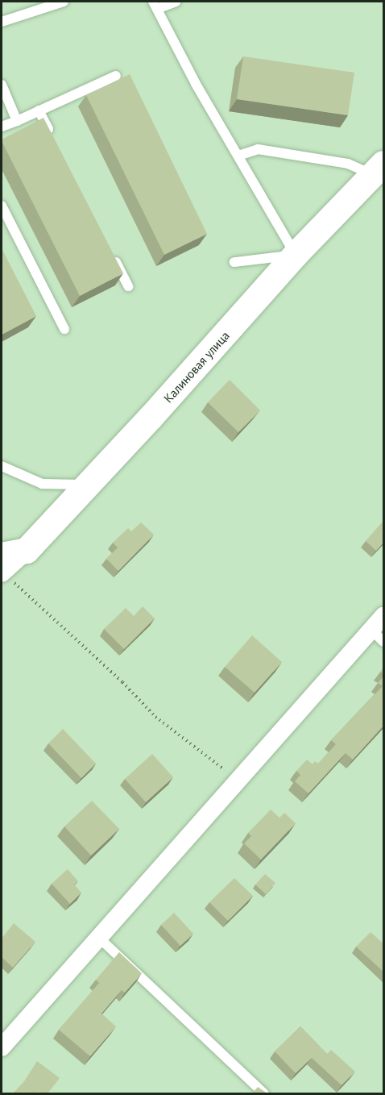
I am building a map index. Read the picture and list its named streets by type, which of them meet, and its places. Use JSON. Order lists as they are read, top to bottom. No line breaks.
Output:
{"streets":{"street":["Калиновая улица"]}}
